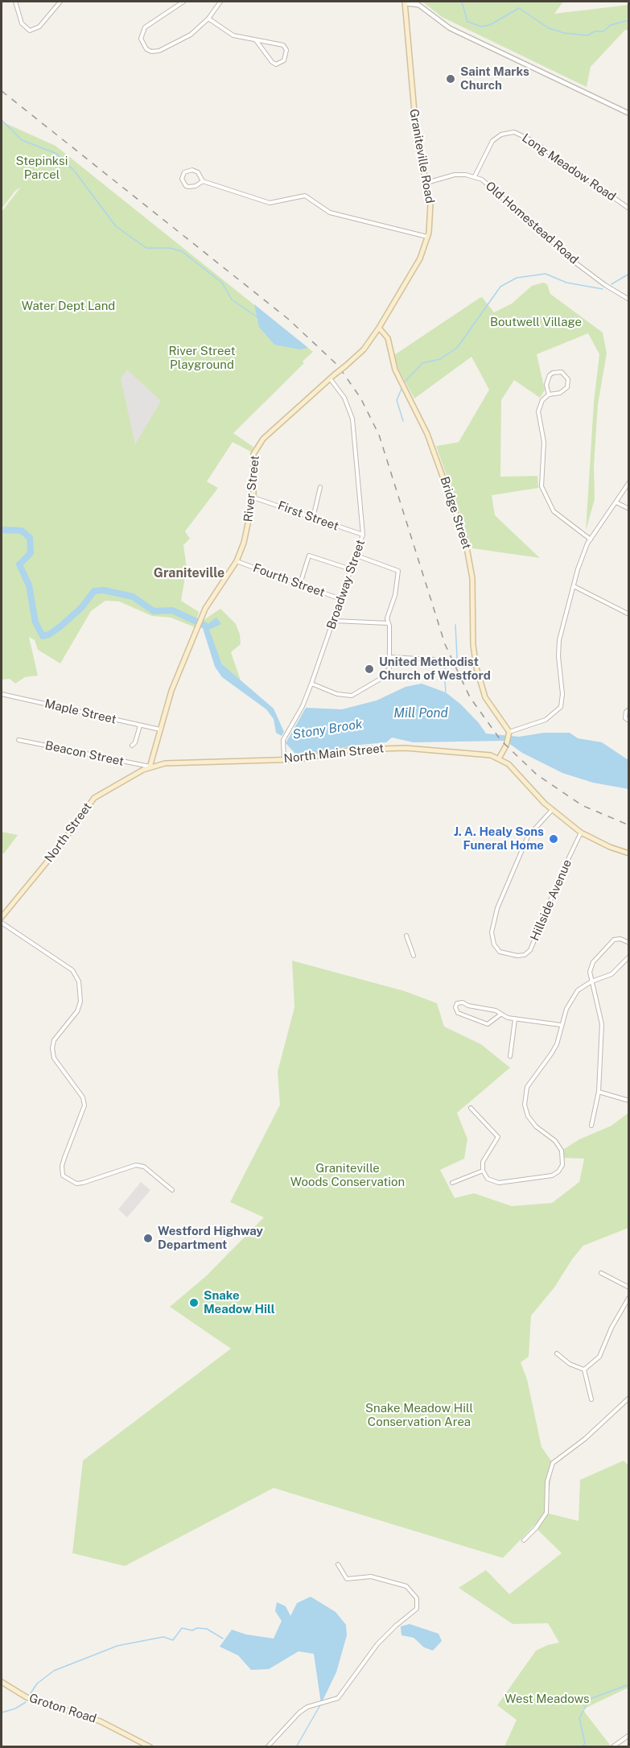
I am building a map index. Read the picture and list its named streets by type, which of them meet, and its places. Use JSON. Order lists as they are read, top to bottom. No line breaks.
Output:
{"streets":{"main road":["Graniteville Road","River Street","Bridge Street","North Main Street","North Street","Groton Road"],"street":["Long Meadow Road","Old Homestead Road","First Street","Fourth Street","Broadway Street","Maple Street","Beacon Street","Hillside Avenue"]},"crossings":[["Graniteville Road","Old Homestead Road"],["Graniteville Road","River Street"],["Graniteville Road","Bridge Street"],["Long Meadow Road","Old Homestead Road"],["River Street","Bridge Street"],["River Street","First Street"],["River Street","Fourth Street"],["River Street","Broadway Street"],["River Street","Maple Street"],["River Street","Beacon Street"],["River Street","North Main Street"],["River Street","North Street"],["First Street","Broadway Street"],["Fourth Street","Broadway Street"],["Broadway Street","North Main Street"],["Beacon Street","North Main Street"],["Beacon Street","North Street"],["North Main Street","North Street"],["North Main Street","Hillside Avenue"]],"districts":["Graniteville"],"water":["Mill Pond","Stony Brook"],"parks":["Stepinksi Parcel","Water Dept Land","Boutwell Village","River Street Playground","Graniteville Woods Conservation","Snake Meadow Hill Conservation Area","West Meadows"],"places":["Saint Marks Church","United Methodist Church of Westford","J. A. Healy Sons Funeral Home","Westford Highway Department","Snake Meadow Hill"]}
